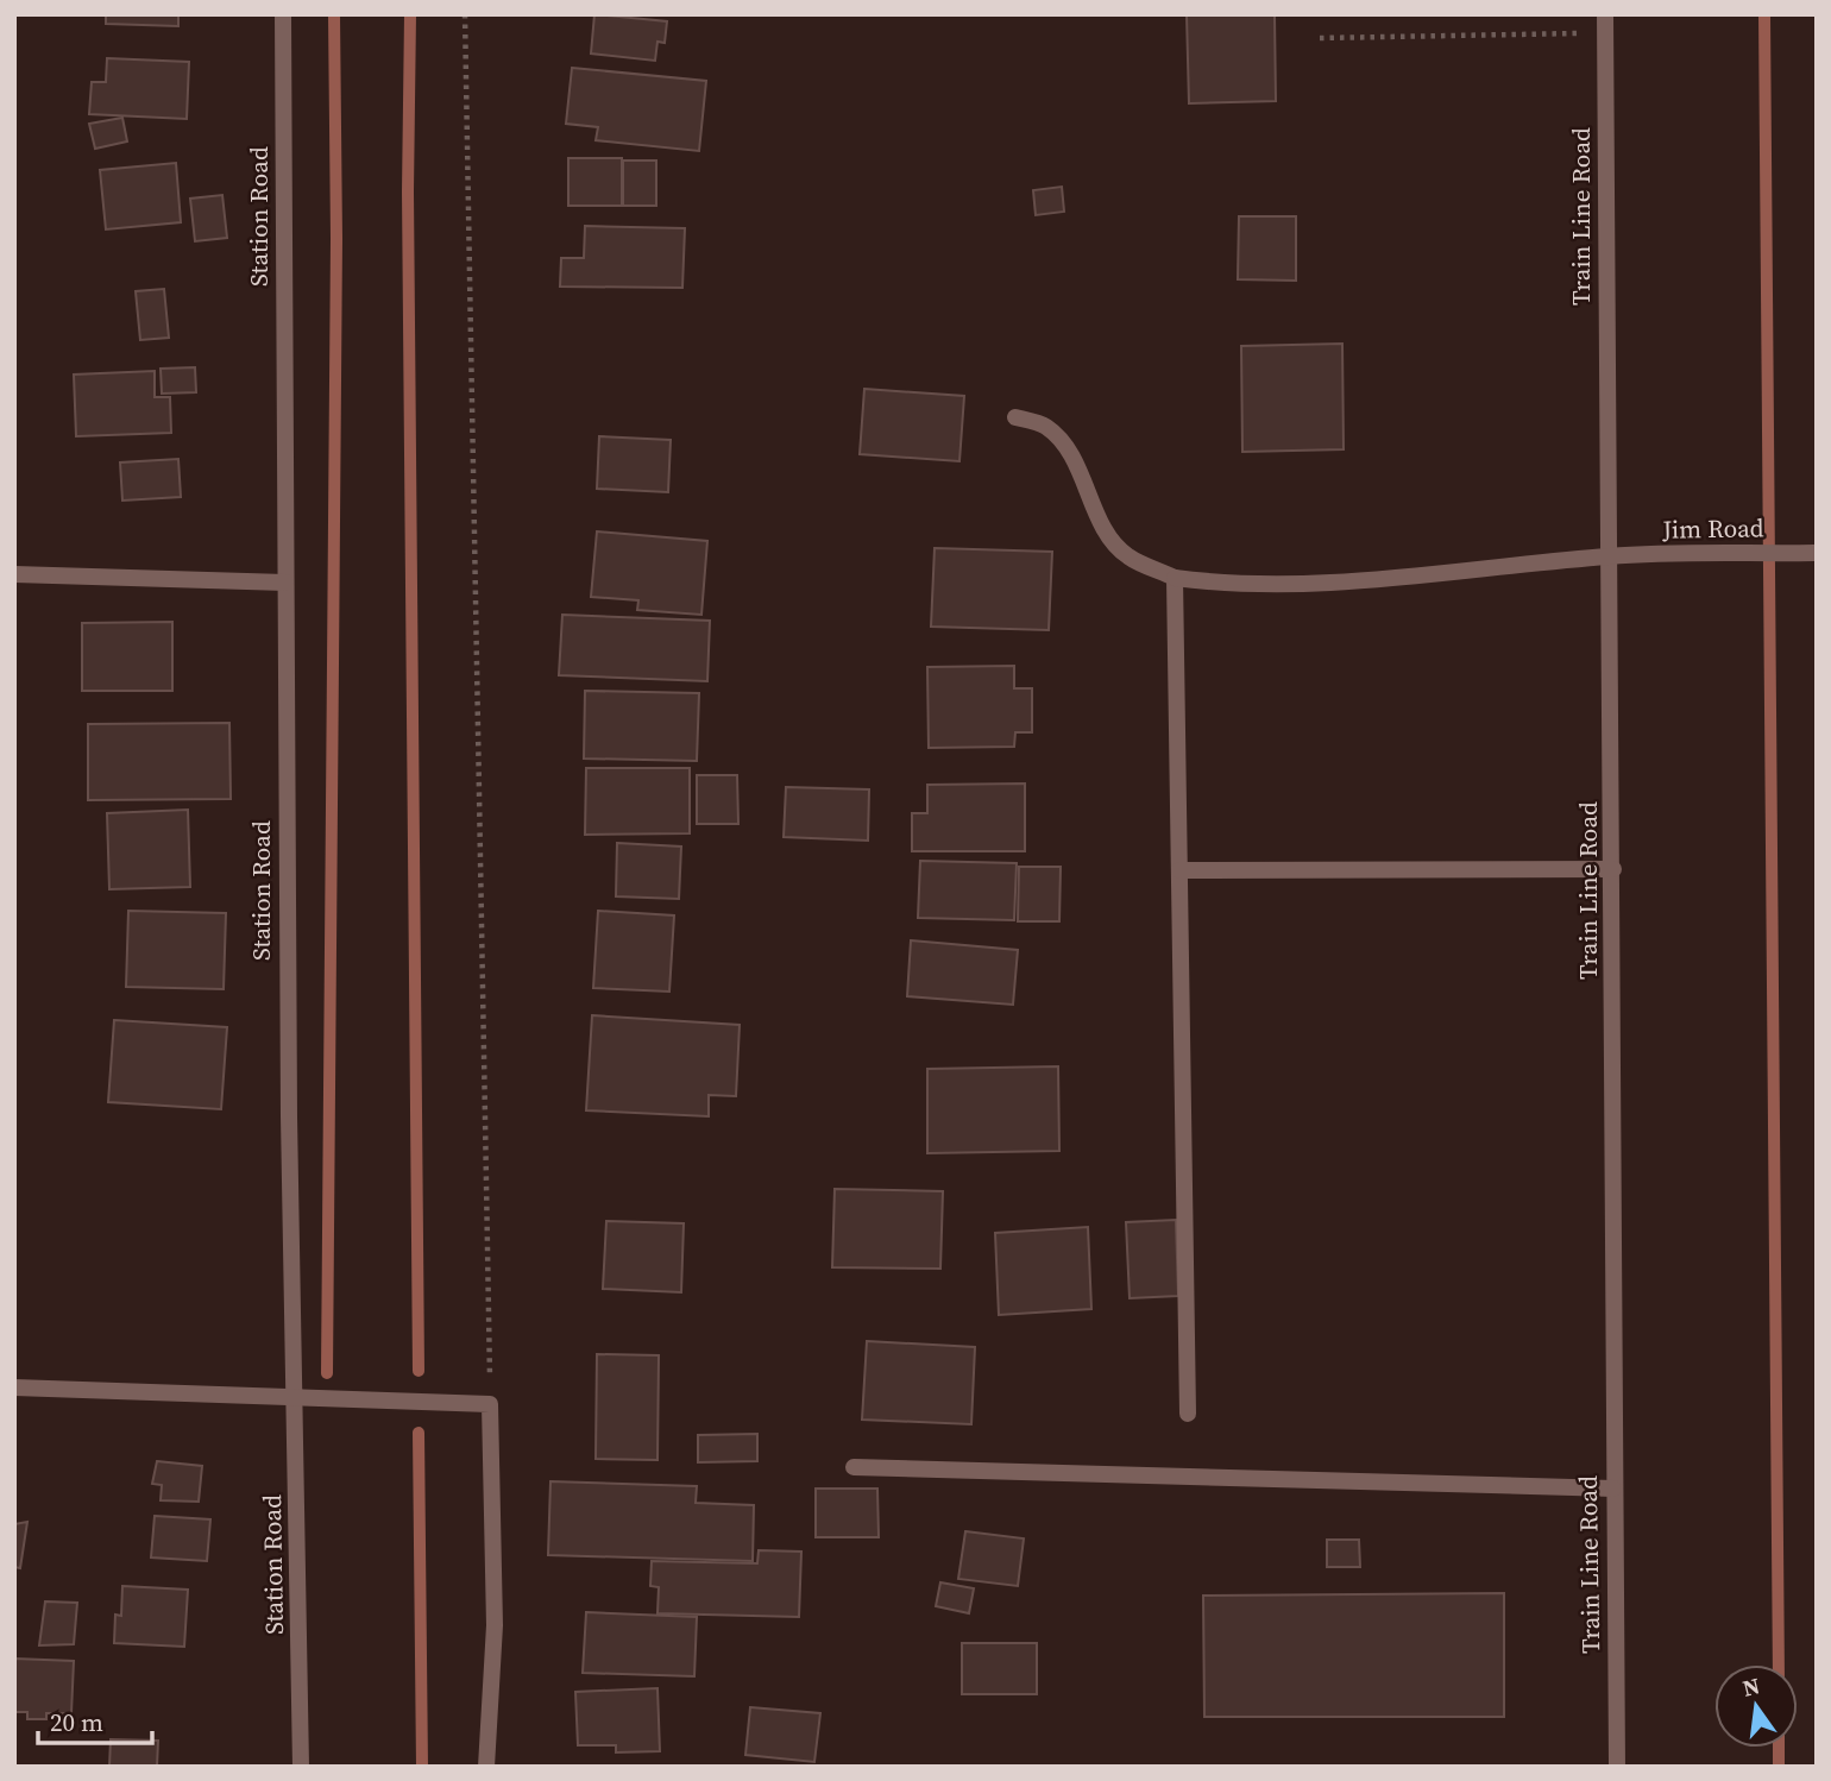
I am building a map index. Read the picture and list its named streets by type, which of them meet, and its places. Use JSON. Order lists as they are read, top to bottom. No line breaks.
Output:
{"streets":{"street":["Station Road","Train Line Road","Jim Road"]},"crossings":[["Train Line Road","Jim Road"]],"scale_bar":"20 m","north":"top"}
